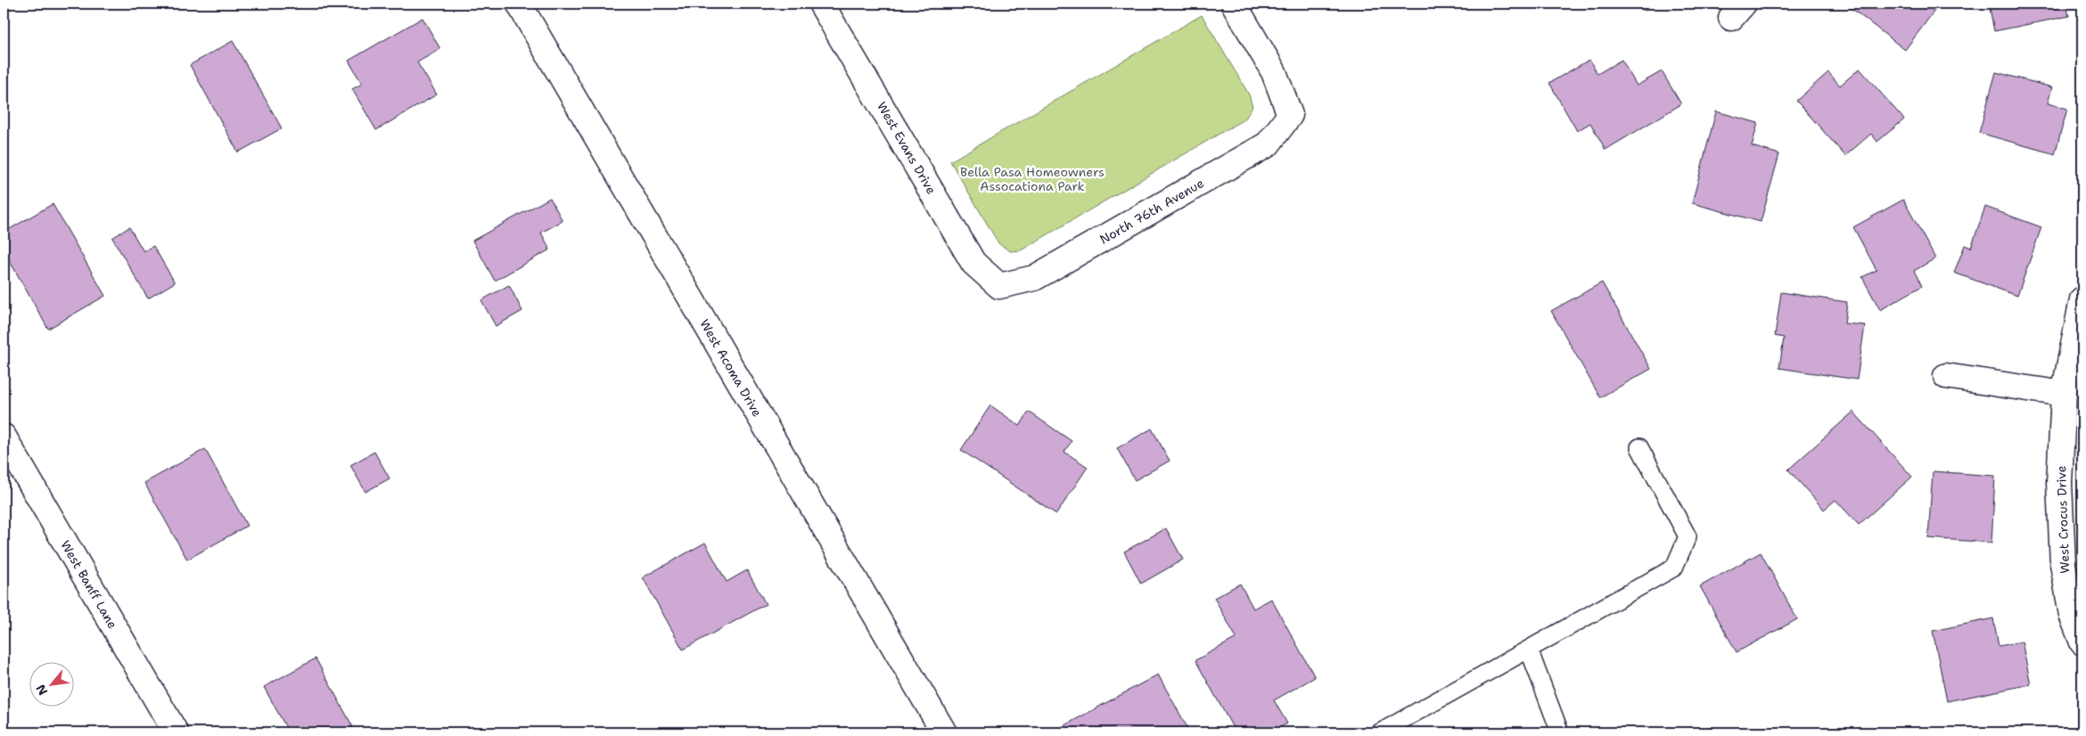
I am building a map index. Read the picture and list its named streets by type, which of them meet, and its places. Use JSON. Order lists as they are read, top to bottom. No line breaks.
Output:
{"streets":{"street":["West Evans Drive","North 76th Avenue","West Acoma Drive","West Crocus Drive","West Banff Lane"]},"crossings":[["West Evans Drive","North 76th Avenue"]],"parks":["Bella Pasa Homeowners Assocationa Park"],"north":"bottom left"}
